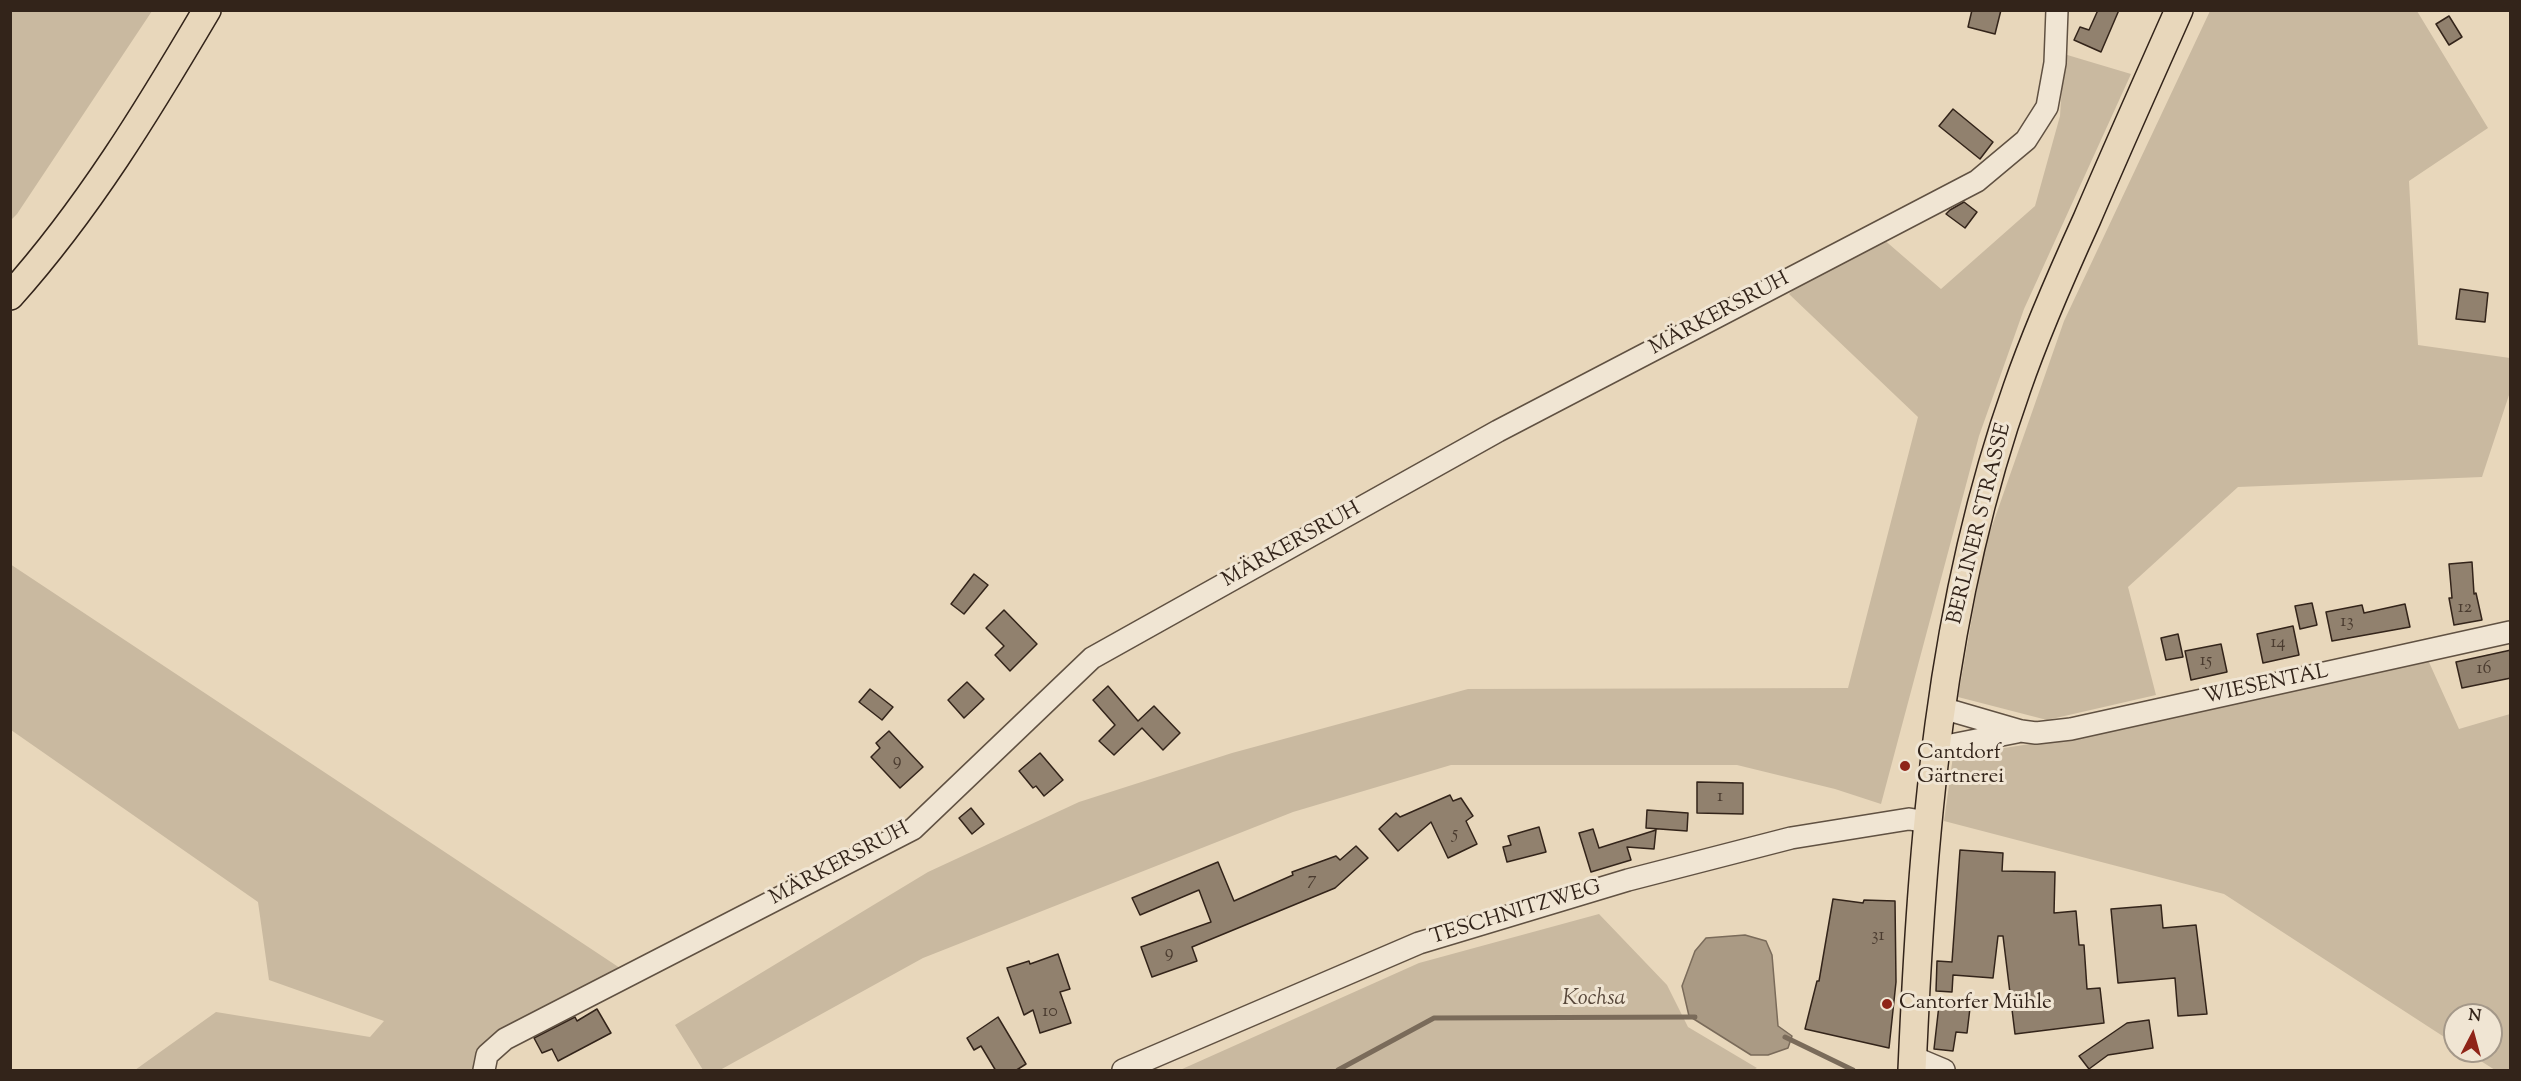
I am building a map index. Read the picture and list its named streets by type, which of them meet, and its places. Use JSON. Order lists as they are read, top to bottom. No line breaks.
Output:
{"streets":{"main road":["BERLINER STRASSE"],"street":["MÄRKERSRUH","WIESENTAL","TESCHNITZWEG"]},"crossings":[["BERLINER STRASSE","WIESENTAL"],["BERLINER STRASSE","TESCHNITZWEG"]],"water":["Kochsa"],"places":["Cantdorf Gärtnerei","Cantorfer Mühle"],"house_numbers":["12","13","14","15","16","9","1","5","7","31","9","10"],"north":"top"}
